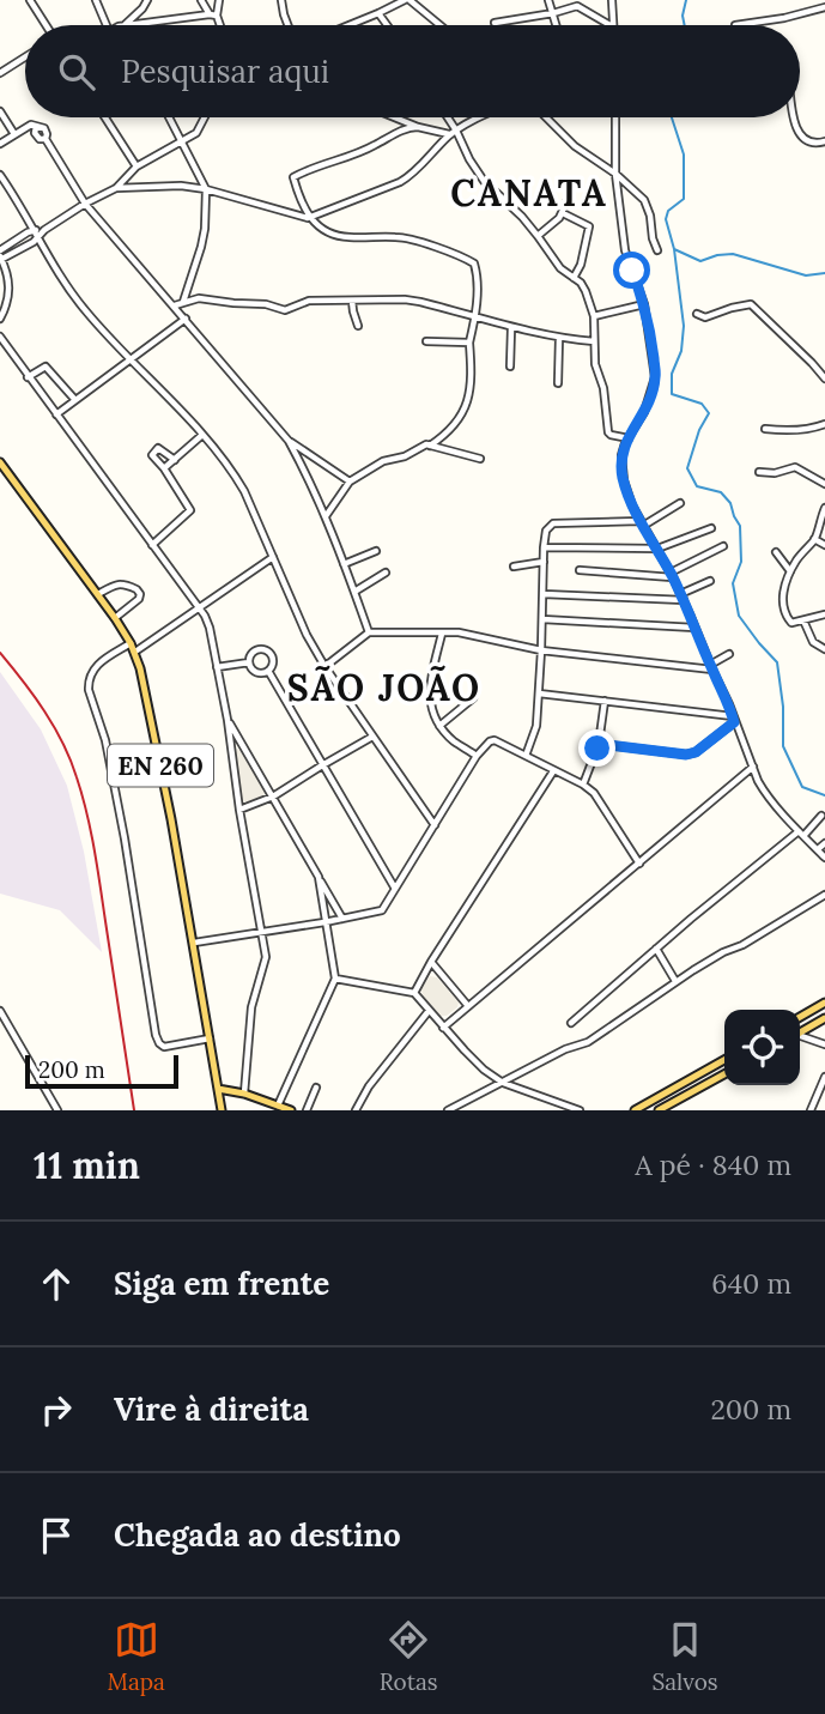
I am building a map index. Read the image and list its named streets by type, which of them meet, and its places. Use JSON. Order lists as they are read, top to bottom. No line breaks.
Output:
{"streets":{"main road":["EN 260"]},"districts":["CANATA","SÃO JOÃO"],"scale_bar":"200 m","page":{"search":"Pesquisar aqui","scale":"200 m","heading":["11 min","A pé · 840 m"],"list":[["Siga em frente","640 m"],["Vire à direita","200 m"],"Chegada ao destino"],"nav":["Mapa","Rotas","Salvos"]}}
